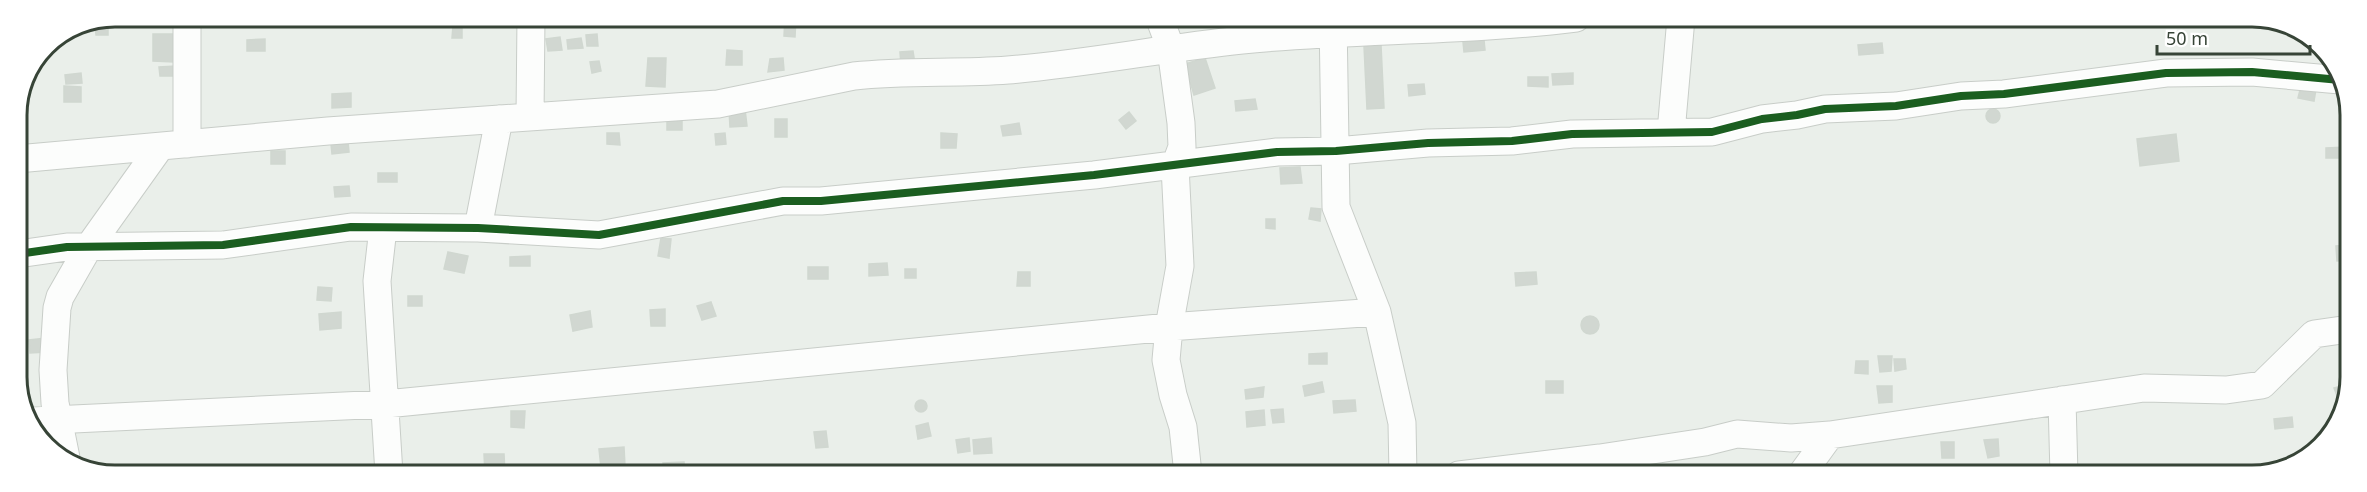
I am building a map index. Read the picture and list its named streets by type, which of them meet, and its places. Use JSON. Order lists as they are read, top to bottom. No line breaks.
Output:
{"scale_bar":"50 m"}
